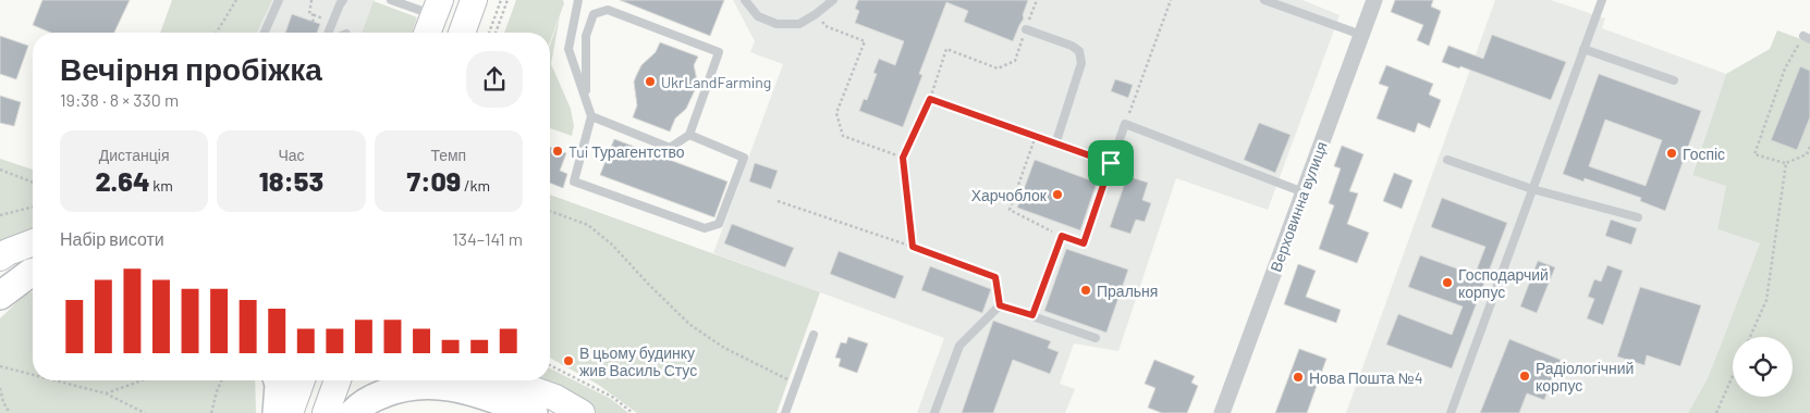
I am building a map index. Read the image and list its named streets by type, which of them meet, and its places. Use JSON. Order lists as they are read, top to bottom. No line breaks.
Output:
{"streets":{"street":["Верховинна вулиця"]},"places":["UkrLandFarming","Tui Турагентство","Госпіс","Харчоблок","Господарчий корпус","Пральня","В цьому будинку жив Василь Стус","Радіологічний корпус","Нова Пошта №4"],"page":{"heading":["Вечірня пробіжка","19:38 · 8 × 330 m"],"stats":[["Дистанція","2.64 km"],["Час","18:53"],["Темп","7:09 /km"]],"chart":["Набір висоти","134–141 m"]}}
